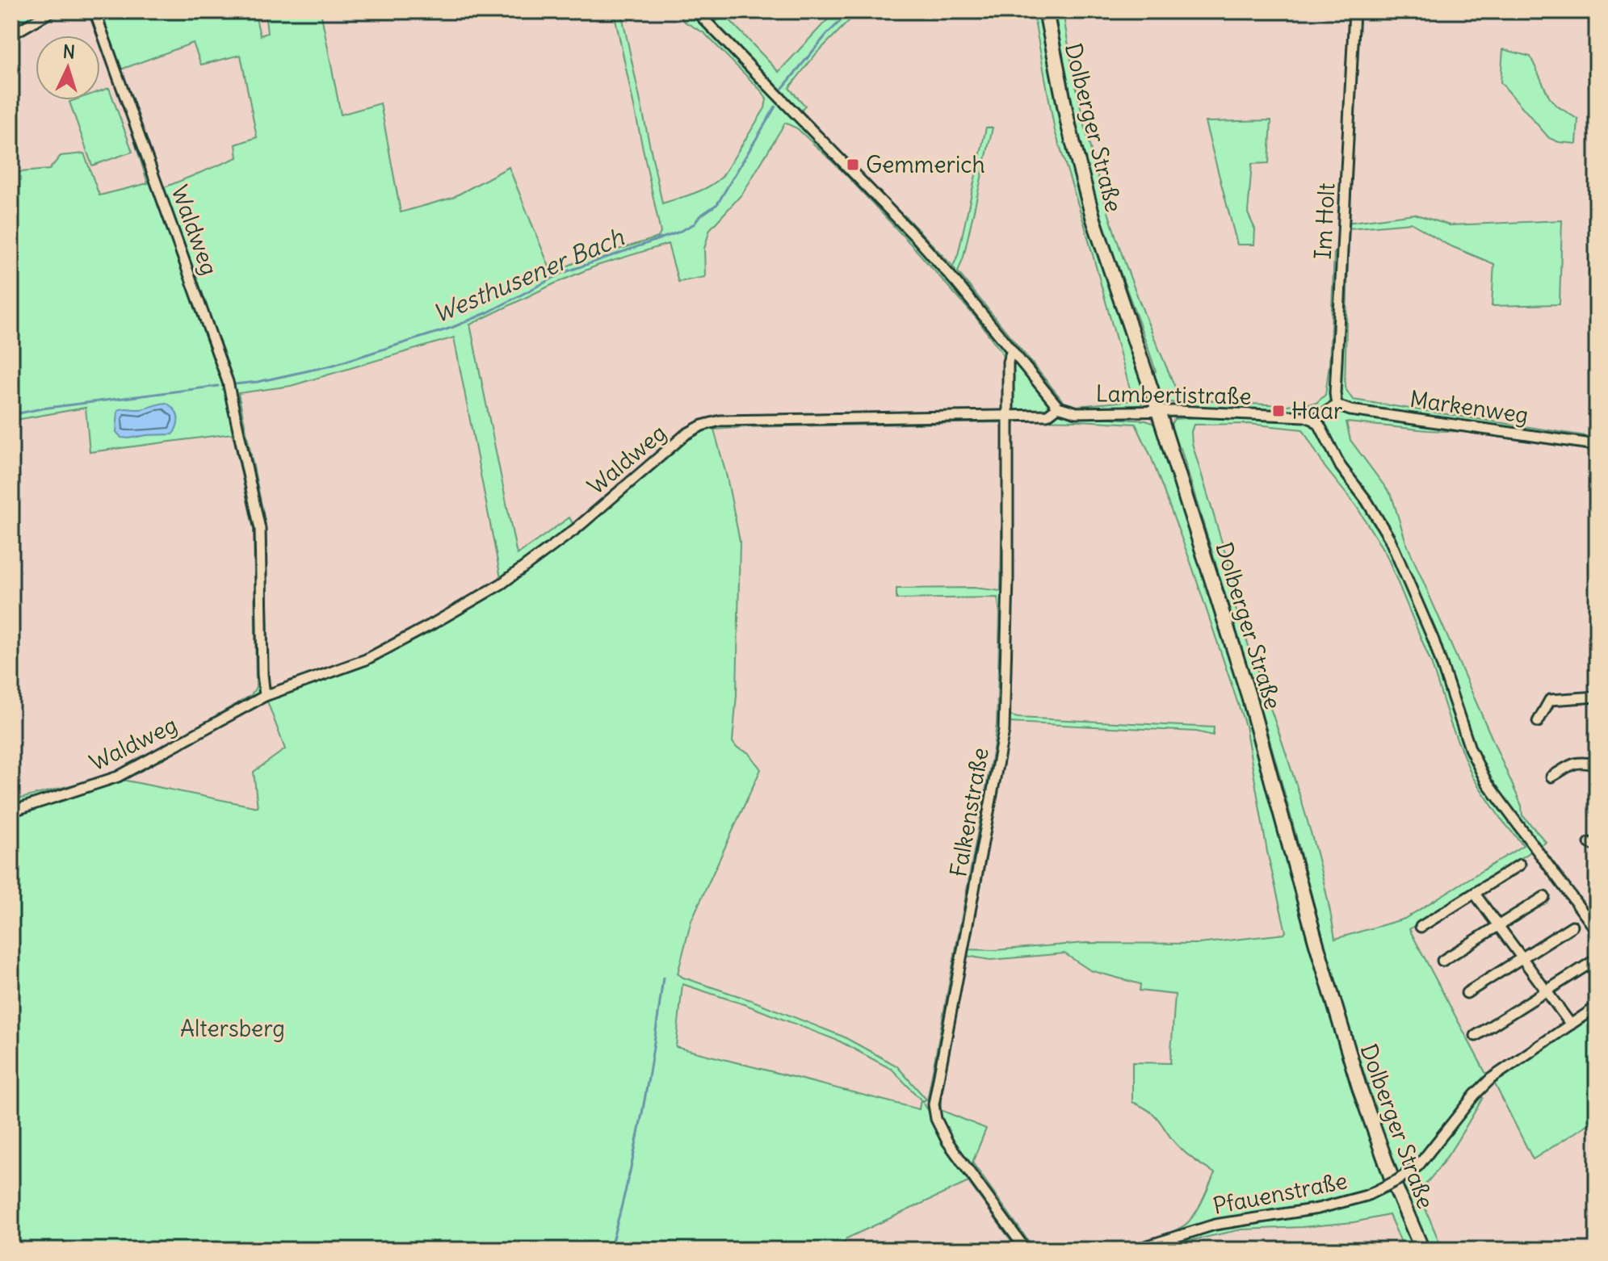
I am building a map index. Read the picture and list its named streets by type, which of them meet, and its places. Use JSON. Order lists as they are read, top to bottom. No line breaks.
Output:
{"streets":{"main road":["Dolberger Straße"],"street":["Im Holt","Waldweg","Lambertistraße","Markenweg","Falkenstraße","Pfauenstraße"]},"crossings":[["Dolberger Straße","Lambertistraße"],["Im Holt","Markenweg"],["Waldweg","Lambertistraße"],["Waldweg","Falkenstraße"]],"water":["Westhusener Bach"],"parks":["Altersberg"],"places":{"transit":["Gemmerich","Haar"]},"north":"top"}
